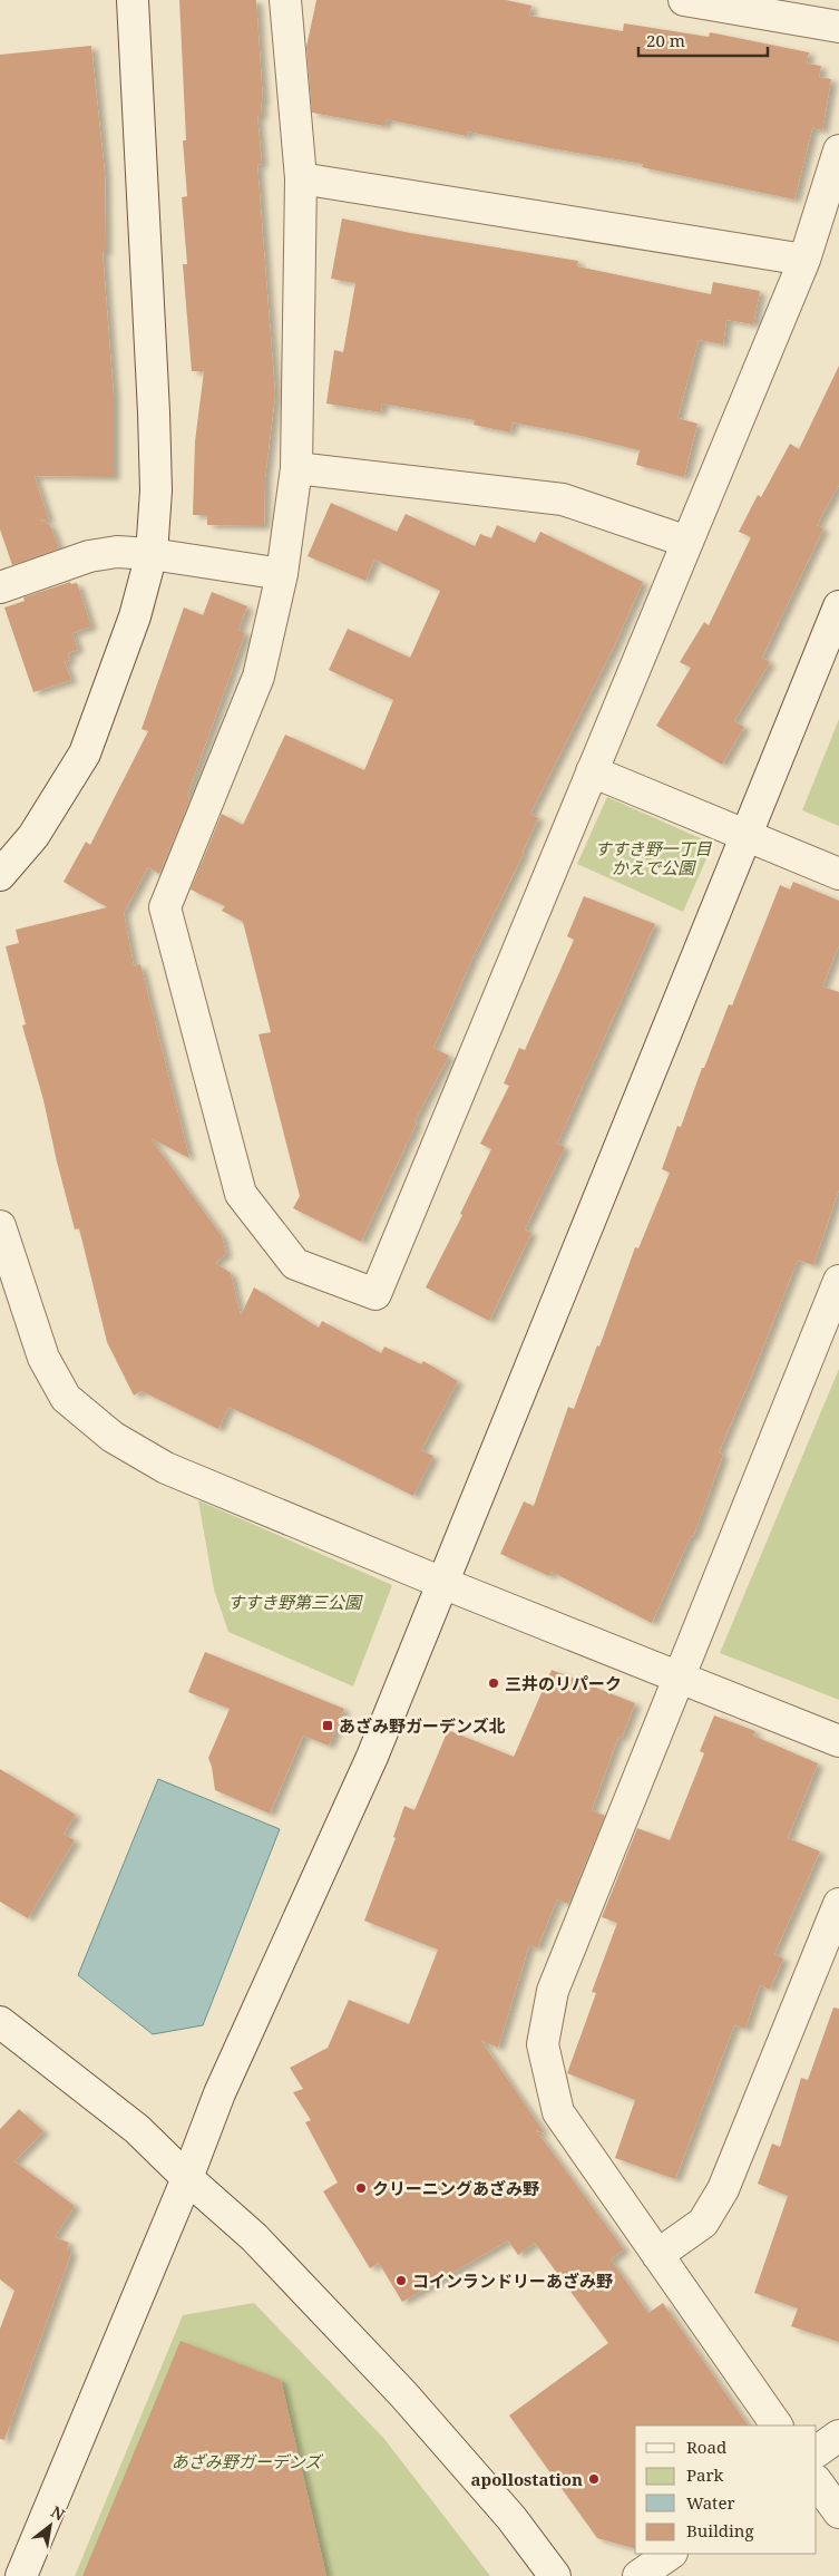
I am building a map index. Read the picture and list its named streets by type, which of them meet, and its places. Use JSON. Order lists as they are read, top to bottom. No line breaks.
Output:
{"parks":["すすき野一丁目 かえで公園","すすき野第三公園","あざみ野ガーデンズ"],"places":{"other":["三井のリパーク","クリーニングあざみ野","コインランドリーあざみ野","apollostation"],"transit":["あざみ野ガーデンズ北"]},"legend":["Road","Park","Water","Building"],"scale_bar":"20 m","north":"top right"}
